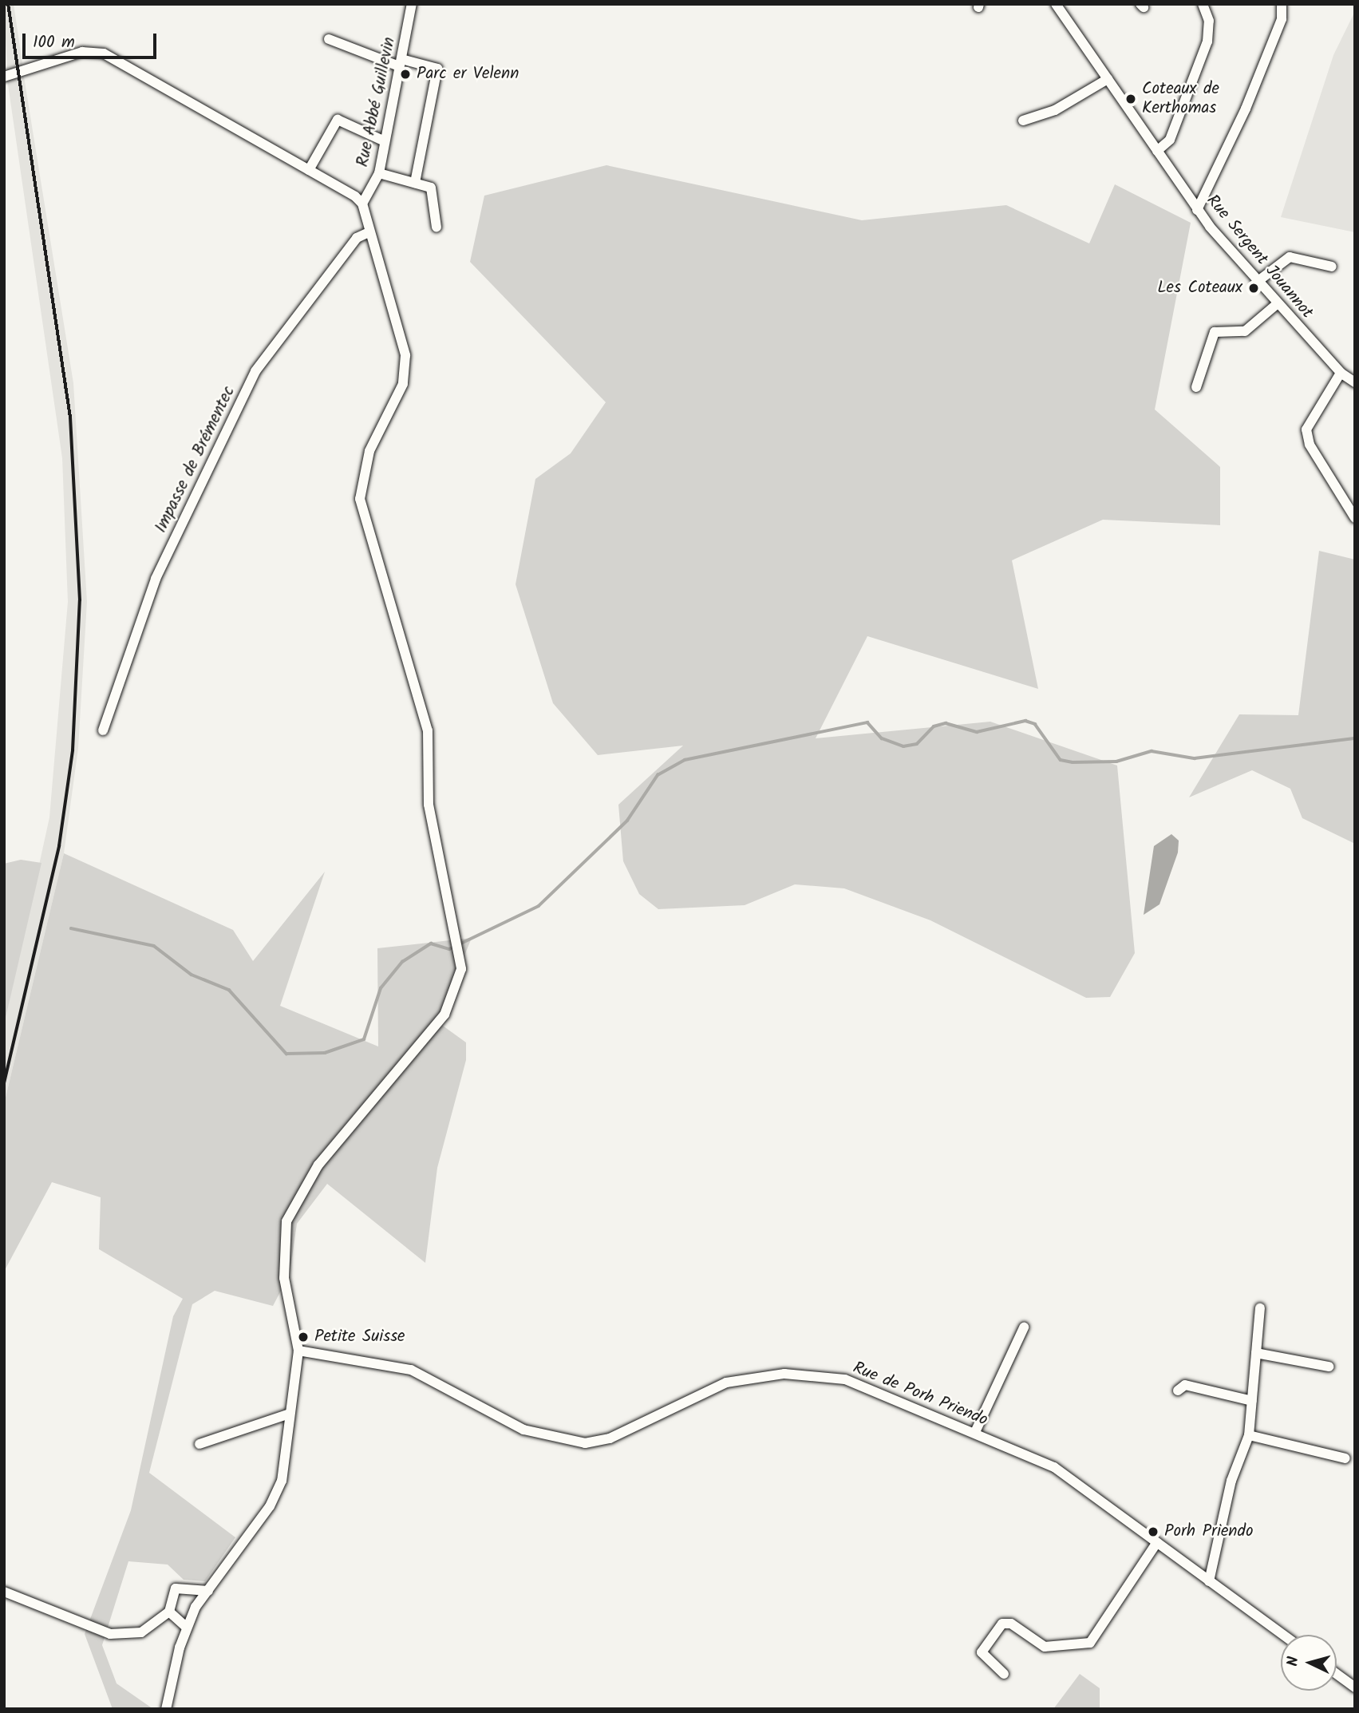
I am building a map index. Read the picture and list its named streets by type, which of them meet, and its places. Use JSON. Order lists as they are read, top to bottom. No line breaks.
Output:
{"streets":{"street":["Rue Abbé Guillevin","Rue Sergent Jouannot","Impasse de Brémentec","Rue de Porh Priendo"]},"places":["Parc er Velenn","Coteaux de Kerthomas","Les Coteaux","Petite Suisse","Porh Priendo"],"scale_bar":"100 m","north":"left"}
